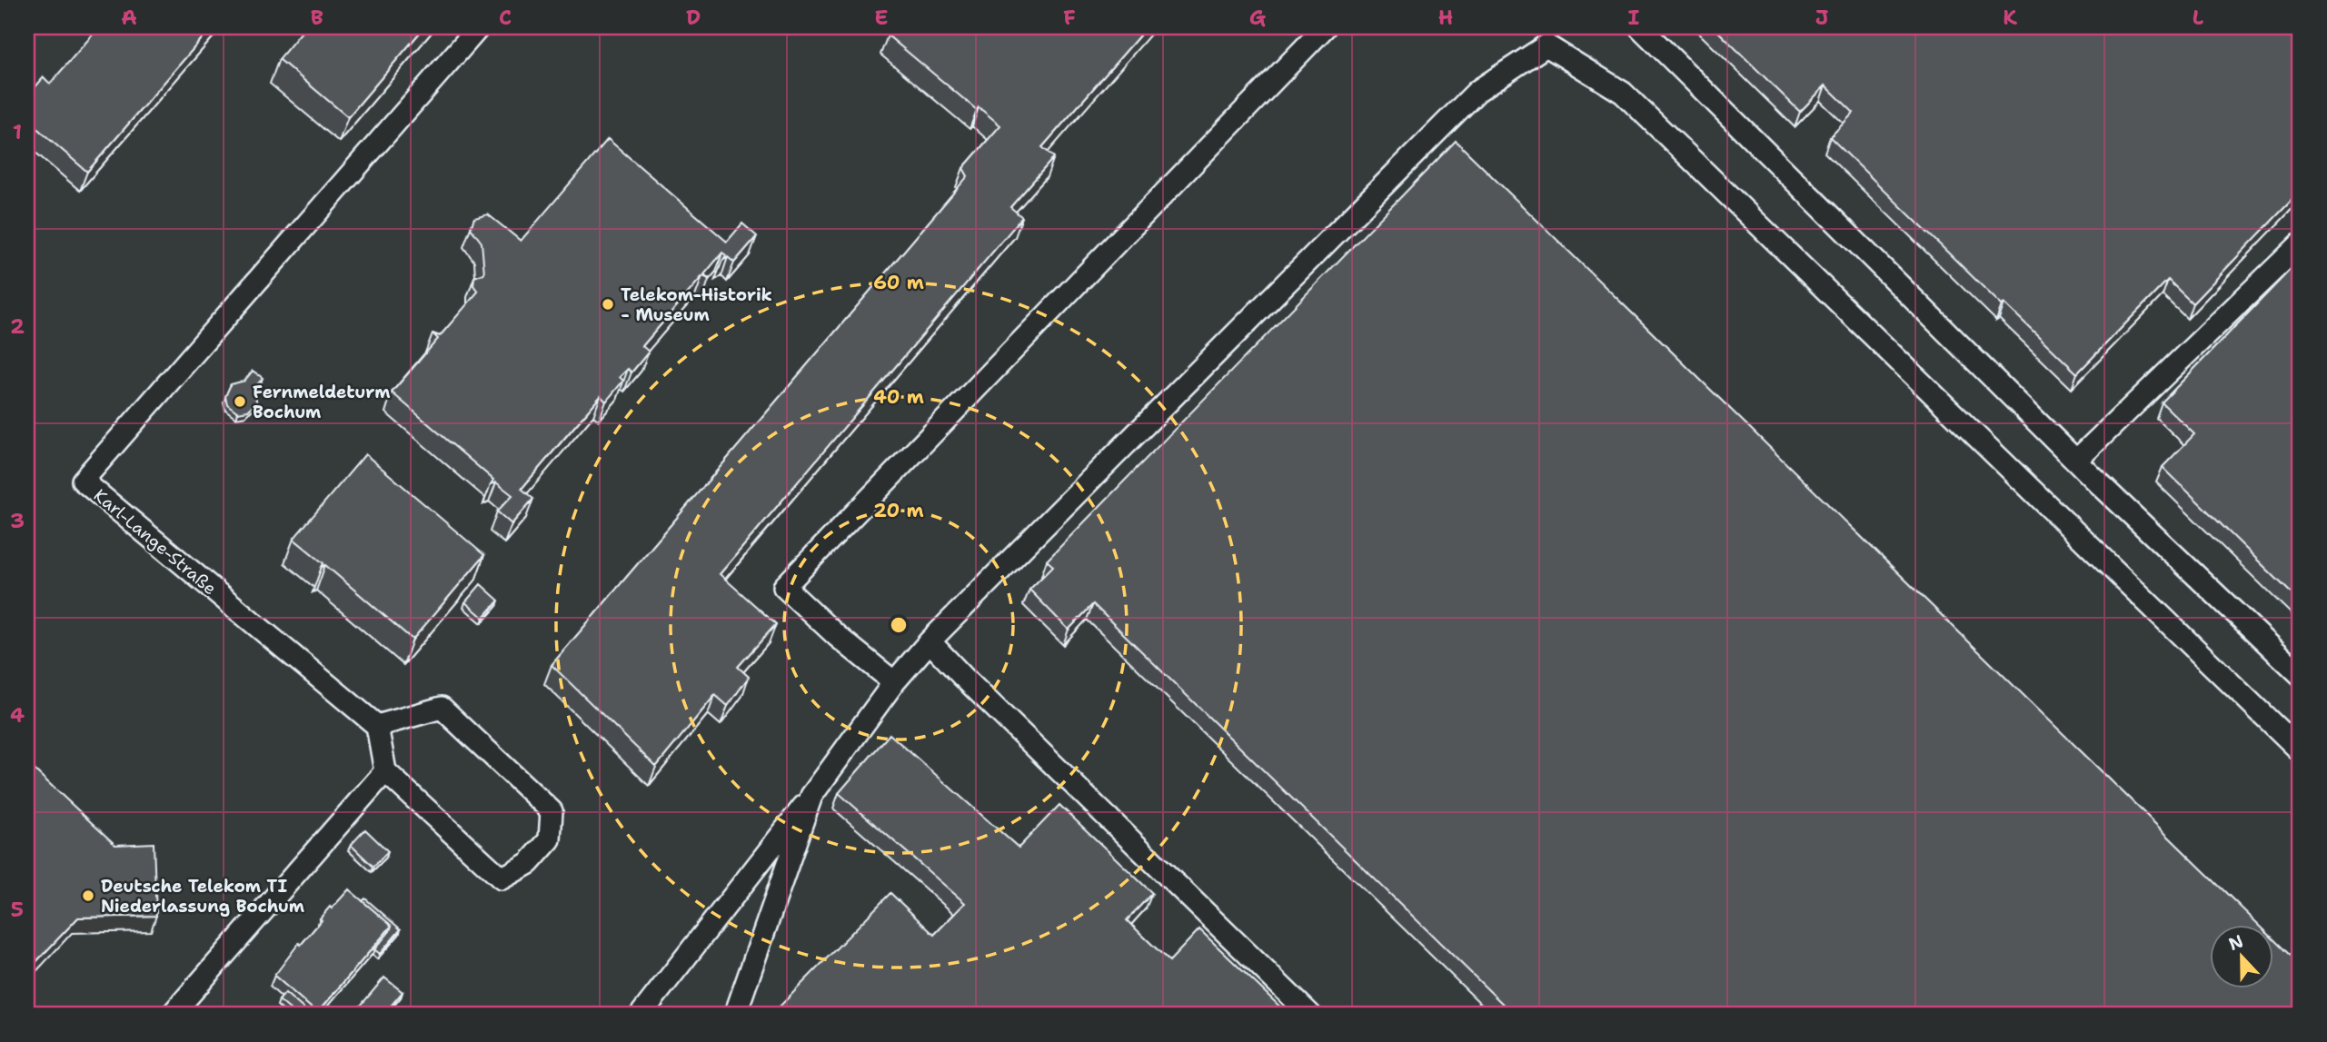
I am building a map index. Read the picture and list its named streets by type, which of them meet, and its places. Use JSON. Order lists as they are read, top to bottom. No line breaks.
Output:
{"streets":{"lane":["Karl-Lange-Straße"]},"places":["Telekom-Historik - Museum","Fernmeldeturm Bochum","Deutsche Telekom TI Niederlassung Bochum"],"north":"top","grid":{"columns":["A","B","C","D","E","F","G","H","I","J","K","L"],"rows":["1","2","3","4","5"]},"rings":["60 m","40 m","20 m"]}
